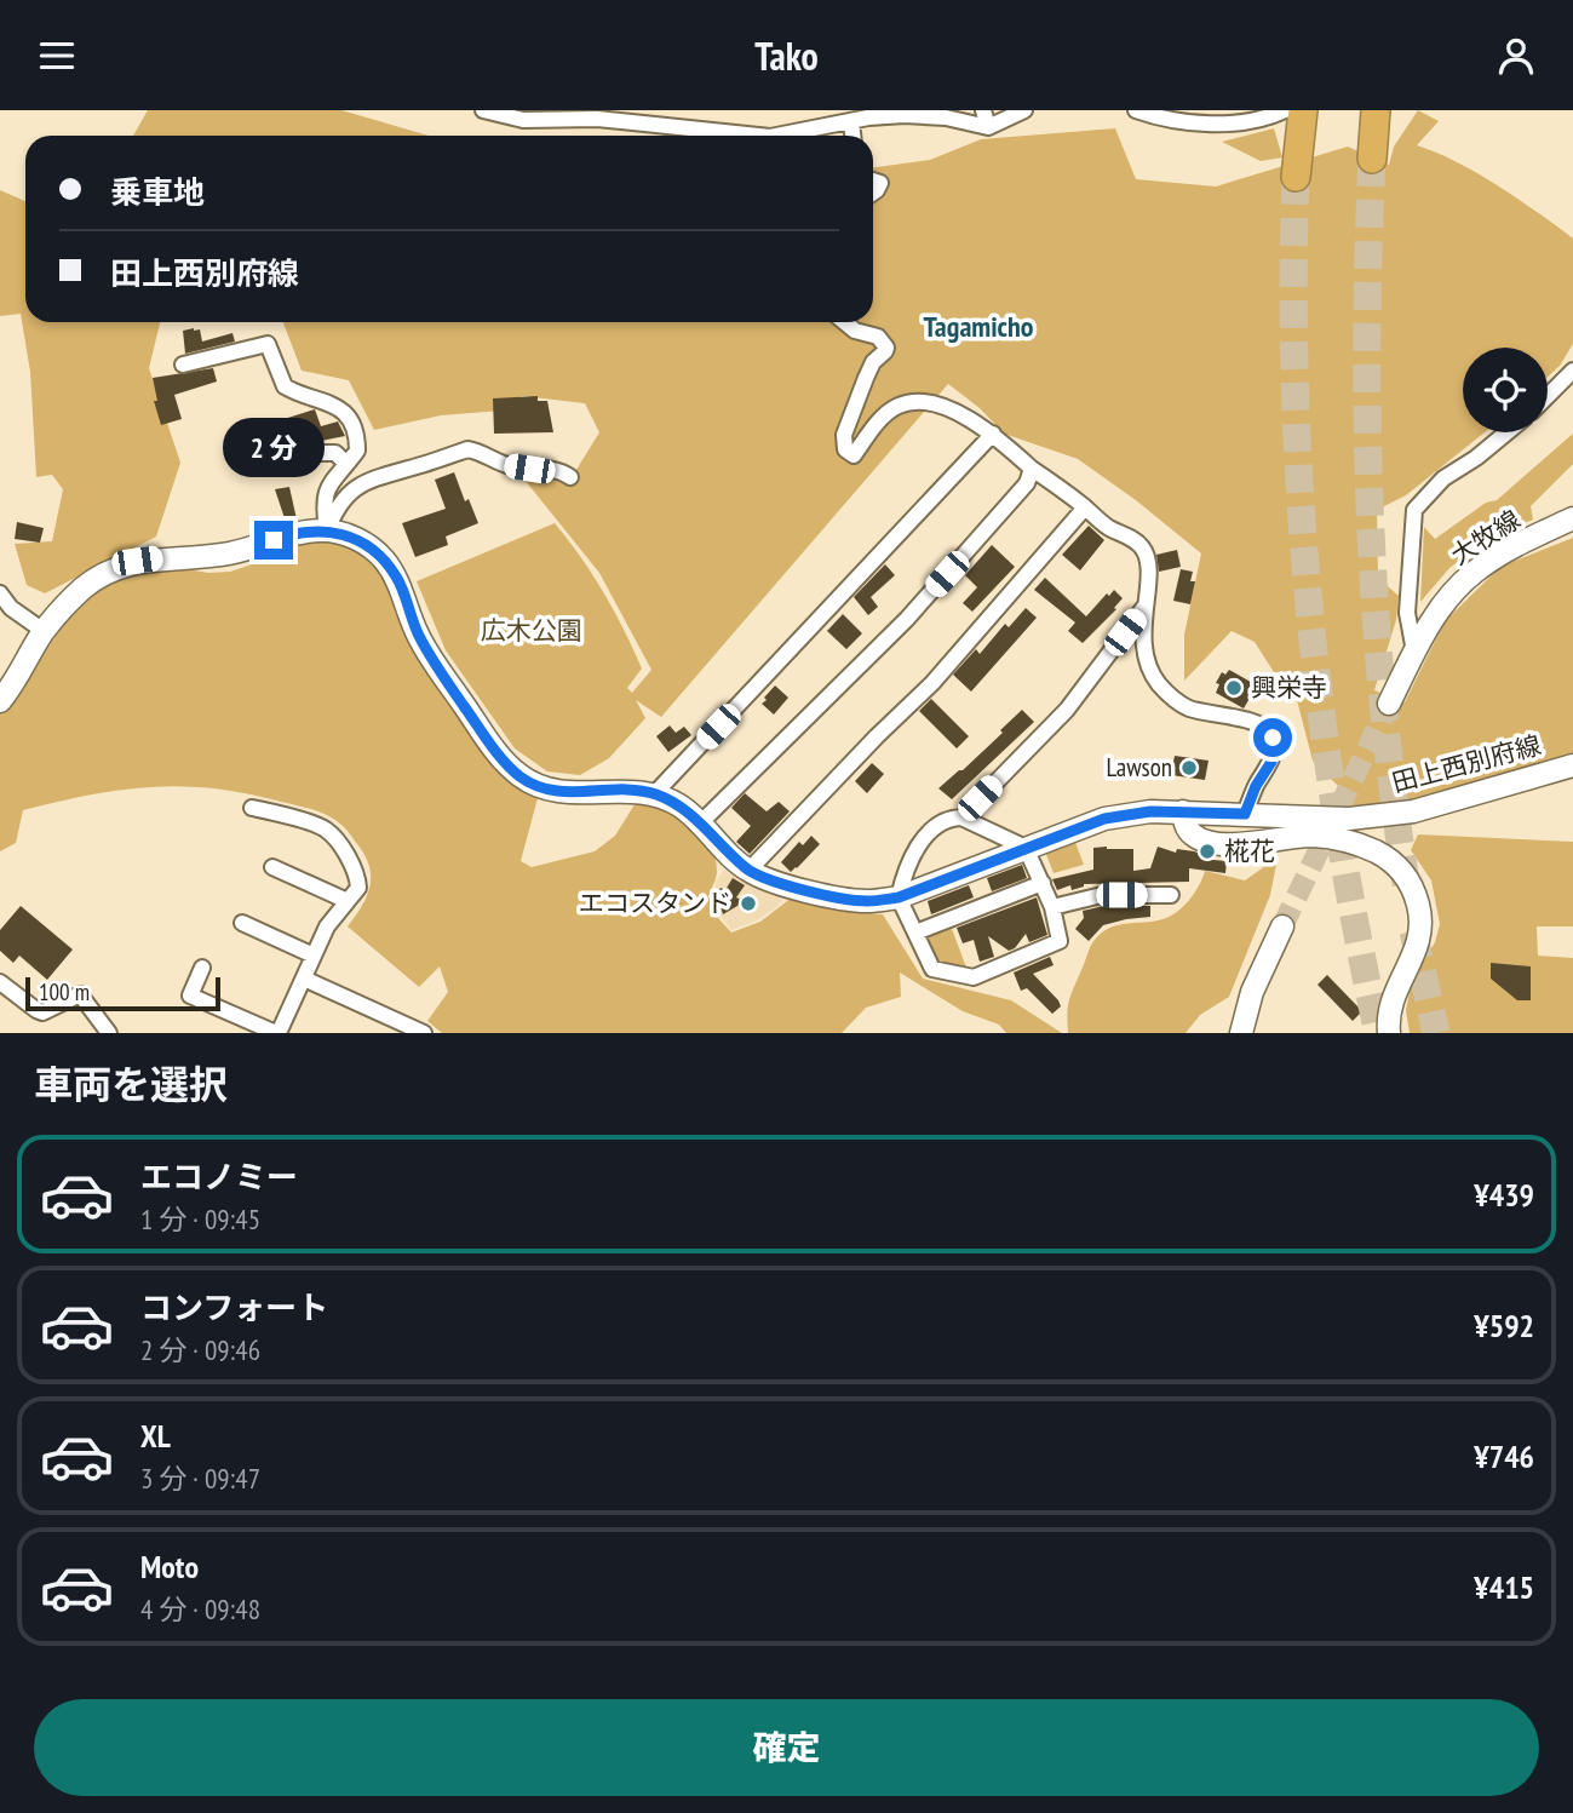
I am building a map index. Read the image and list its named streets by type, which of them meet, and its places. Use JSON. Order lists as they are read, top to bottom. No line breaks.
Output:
{"streets":{"street":["大牧線","田上西別府線"]},"districts":["Tagamicho"],"parks":["広木公園"],"places":["興栄寺","Lawson","椛花","エコスタンド"],"scale_bar":"100 m","page":{"header":"Tako","banner":["乗車地","田上西別府線"],"bubble":"2 分","scale":"100 m","heading":"車両を選択","list":[{"name":"エコノミー","note":"1 分 · 09:45","value":"¥439"},{"name":"コンフォート","note":"2 分 · 09:46","value":"¥592"},{"name":"XL","note":"3 分 · 09:47","value":"¥746"},{"name":"Moto","note":"4 分 · 09:48","value":"¥415"}],"buttons":"確定"}}
